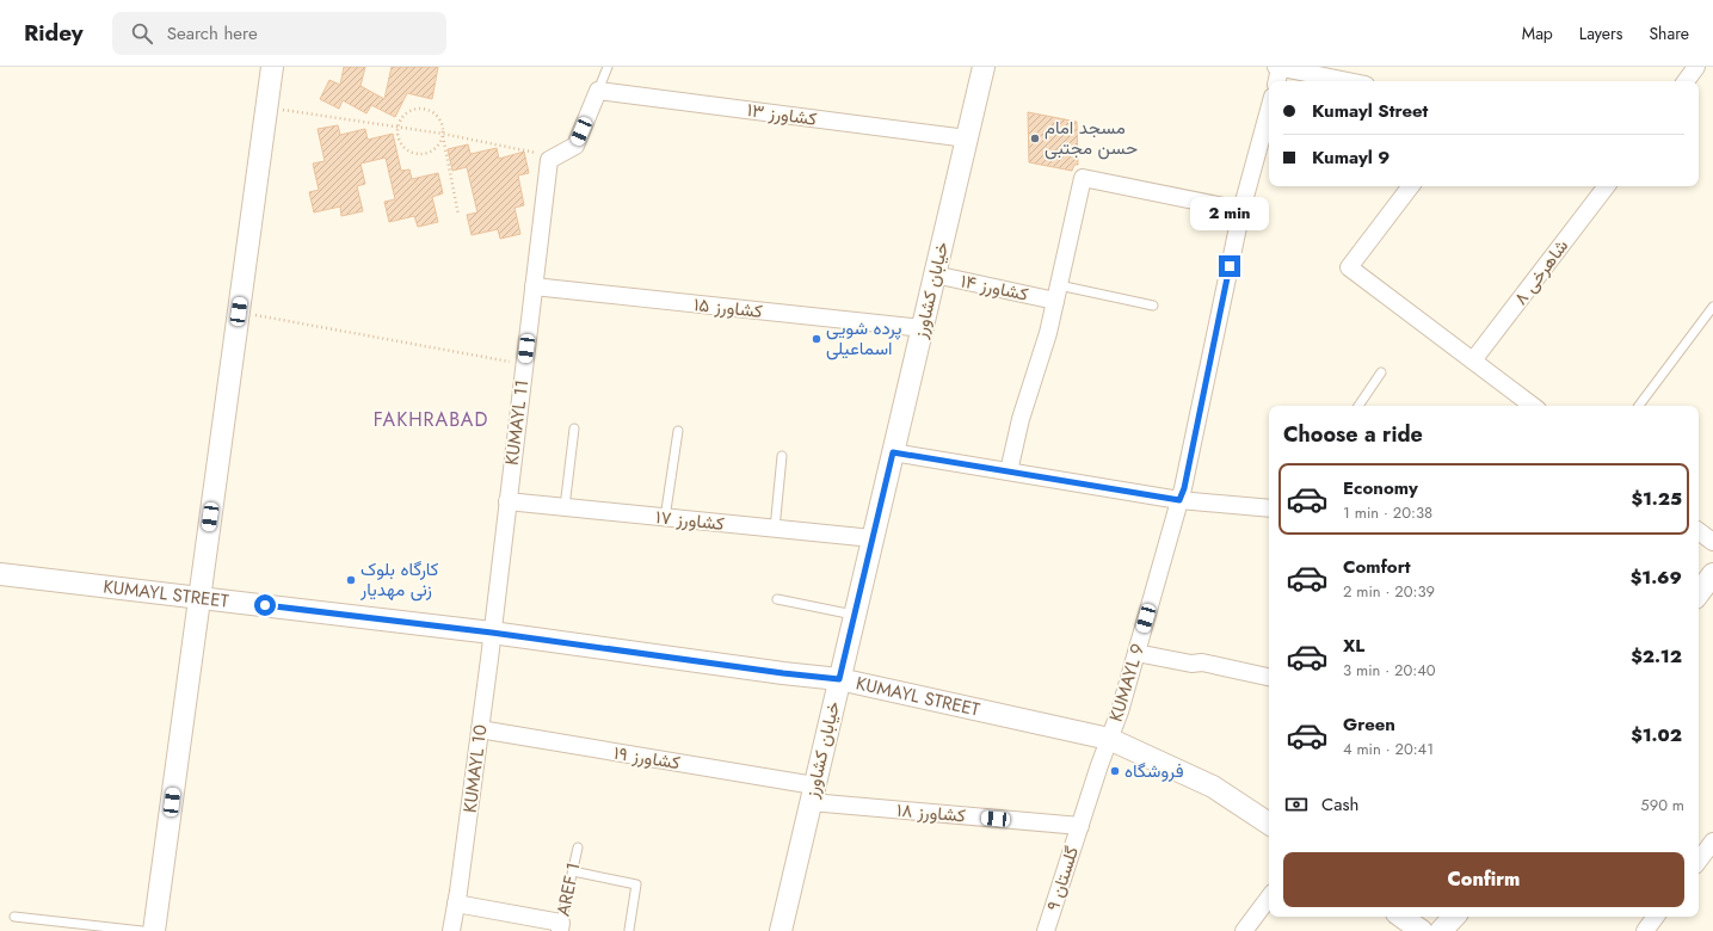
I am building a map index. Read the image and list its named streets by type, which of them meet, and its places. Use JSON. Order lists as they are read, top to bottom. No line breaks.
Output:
{"streets":{"street":["کشاورز ۱۳","شاهرخی ۸","کشاورز ۱۴","خیابان کشاورز","کشاورز ۱۵","KUMAYL 11","کشاورز ۱۷","KUMAYL STREET","KUMAYL 9","کشاورز ۱۹","KUMAYL 10","کشاورز ۱۸","گلستان ۹"],"lane":["AREF 1"]},"crossings":[["کشاورز ۱۳","خیابان کشاورز"],["کشاورز ۱۴","خیابان کشاورز"],["خیابان کشاورز","کشاورز ۱۵"],["خیابان کشاورز","کشاورز ۱۷"],["خیابان کشاورز","KUMAYL STREET"],["خیابان کشاورز","کشاورز ۱۹"],["خیابان کشاورز","کشاورز ۱۸"],["کشاورز ۱۵","KUMAYL 11"],["KUMAYL 11","کشاورز ۱۷"],["KUMAYL 11","KUMAYL STREET"],["KUMAYL 11","KUMAYL 10"],["KUMAYL STREET","KUMAYL 9"],["KUMAYL STREET","KUMAYL 10"],["KUMAYL 9","کشاورز ۱۸"],["KUMAYL 9","گلستان ۹"],["کشاورز ۱۹","KUMAYL 10"],["کشاورز ۱۹","کشاورز ۱۸"],["کشاورز ۱۸","گلستان ۹"]],"districts":["FAKHRABAD"],"places":["مسجد امام حسن مجتبی","پرده شویی اسماعیلی","کارگاه بلوک زنی مهدیار","فروشگاه"],"page":{"header":"Ridey","search":"Search here","nav":["Map","Layers","Share"],"banner":["Kumayl Street","Kumayl 9"],"bubble":"2 min","heading":"Choose a ride","list":[{"name":"Economy","note":"1 min · 20:38","value":"$1.25"},{"name":"Comfort","note":"2 min · 20:39","value":"$1.69"},{"name":"XL","note":"3 min · 20:40","value":"$2.12"},{"name":"Green","note":"4 min · 20:41","value":"$1.02"}],"pay":["Cash","590 m"],"buttons":"Confirm"}}
